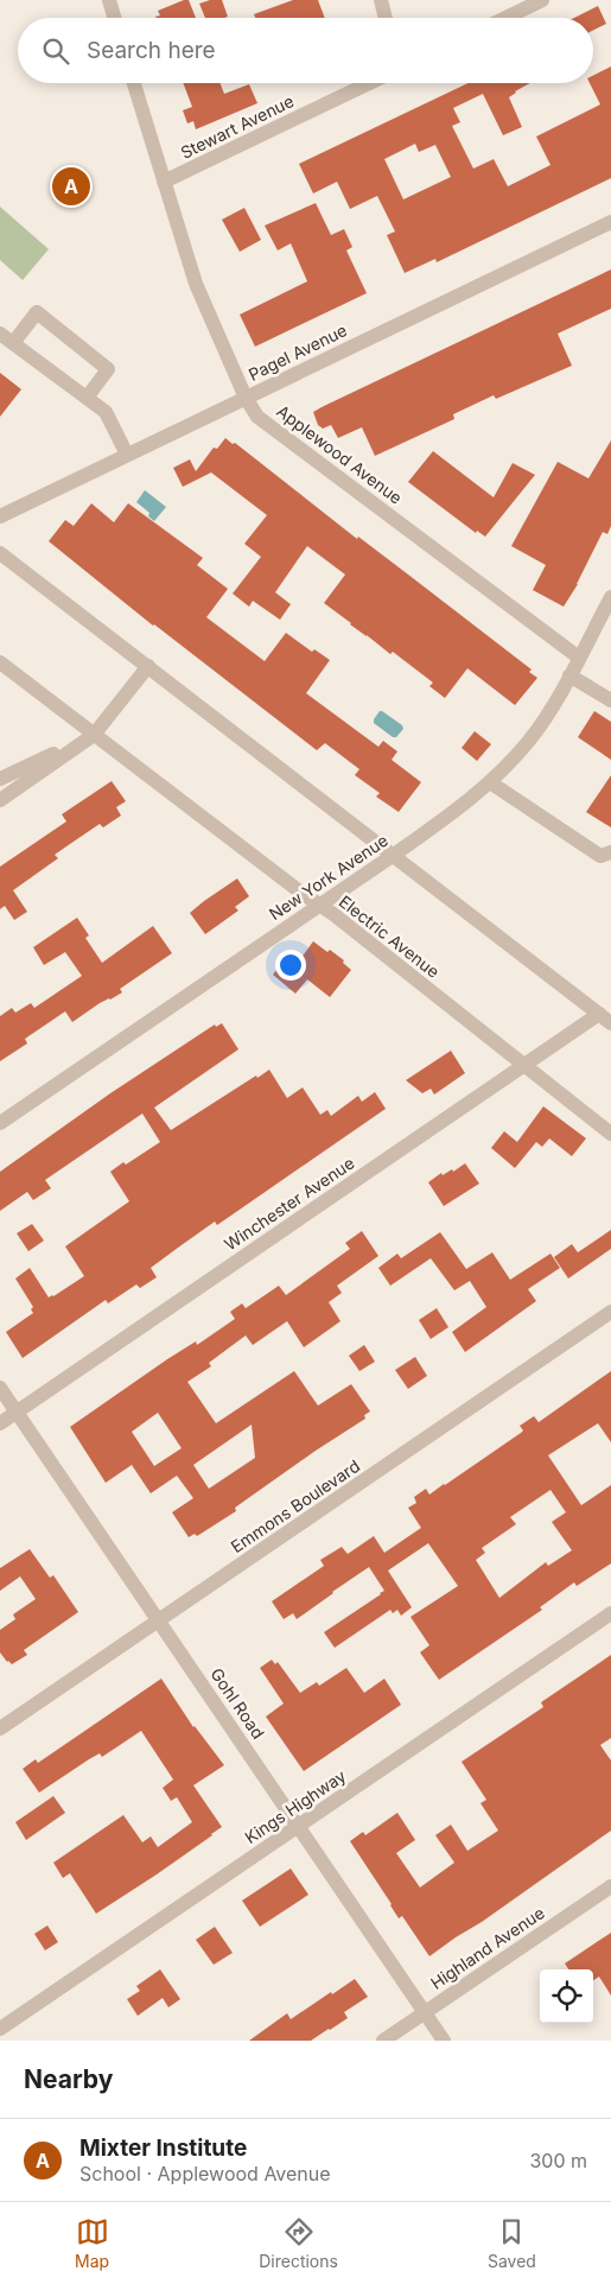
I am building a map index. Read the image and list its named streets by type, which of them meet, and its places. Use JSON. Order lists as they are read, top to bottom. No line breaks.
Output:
{"streets":{"street":["Stewart Avenue","Pagel Avenue","Applewood Avenue","New York Avenue","Electric Avenue","Winchester Avenue","Emmons Boulevard","Gohl Road","Kings Highway","Highland Avenue"]},"crossings":[["Stewart Avenue","Applewood Avenue"],["Pagel Avenue","Applewood Avenue"],["Applewood Avenue","New York Avenue"],["New York Avenue","Electric Avenue"],["Electric Avenue","Winchester Avenue"],["Winchester Avenue","Gohl Road"],["Emmons Boulevard","Gohl Road"],["Gohl Road","Kings Highway"],["Gohl Road","Highland Avenue"]],"page":{"search":"Search here","pins":"A","heading":"Nearby","list":[{"mark":"A","name":"Mixter Institute","note":"School · Applewood Avenue","value":"300 m"}],"nav":["Map","Directions","Saved"]}}
